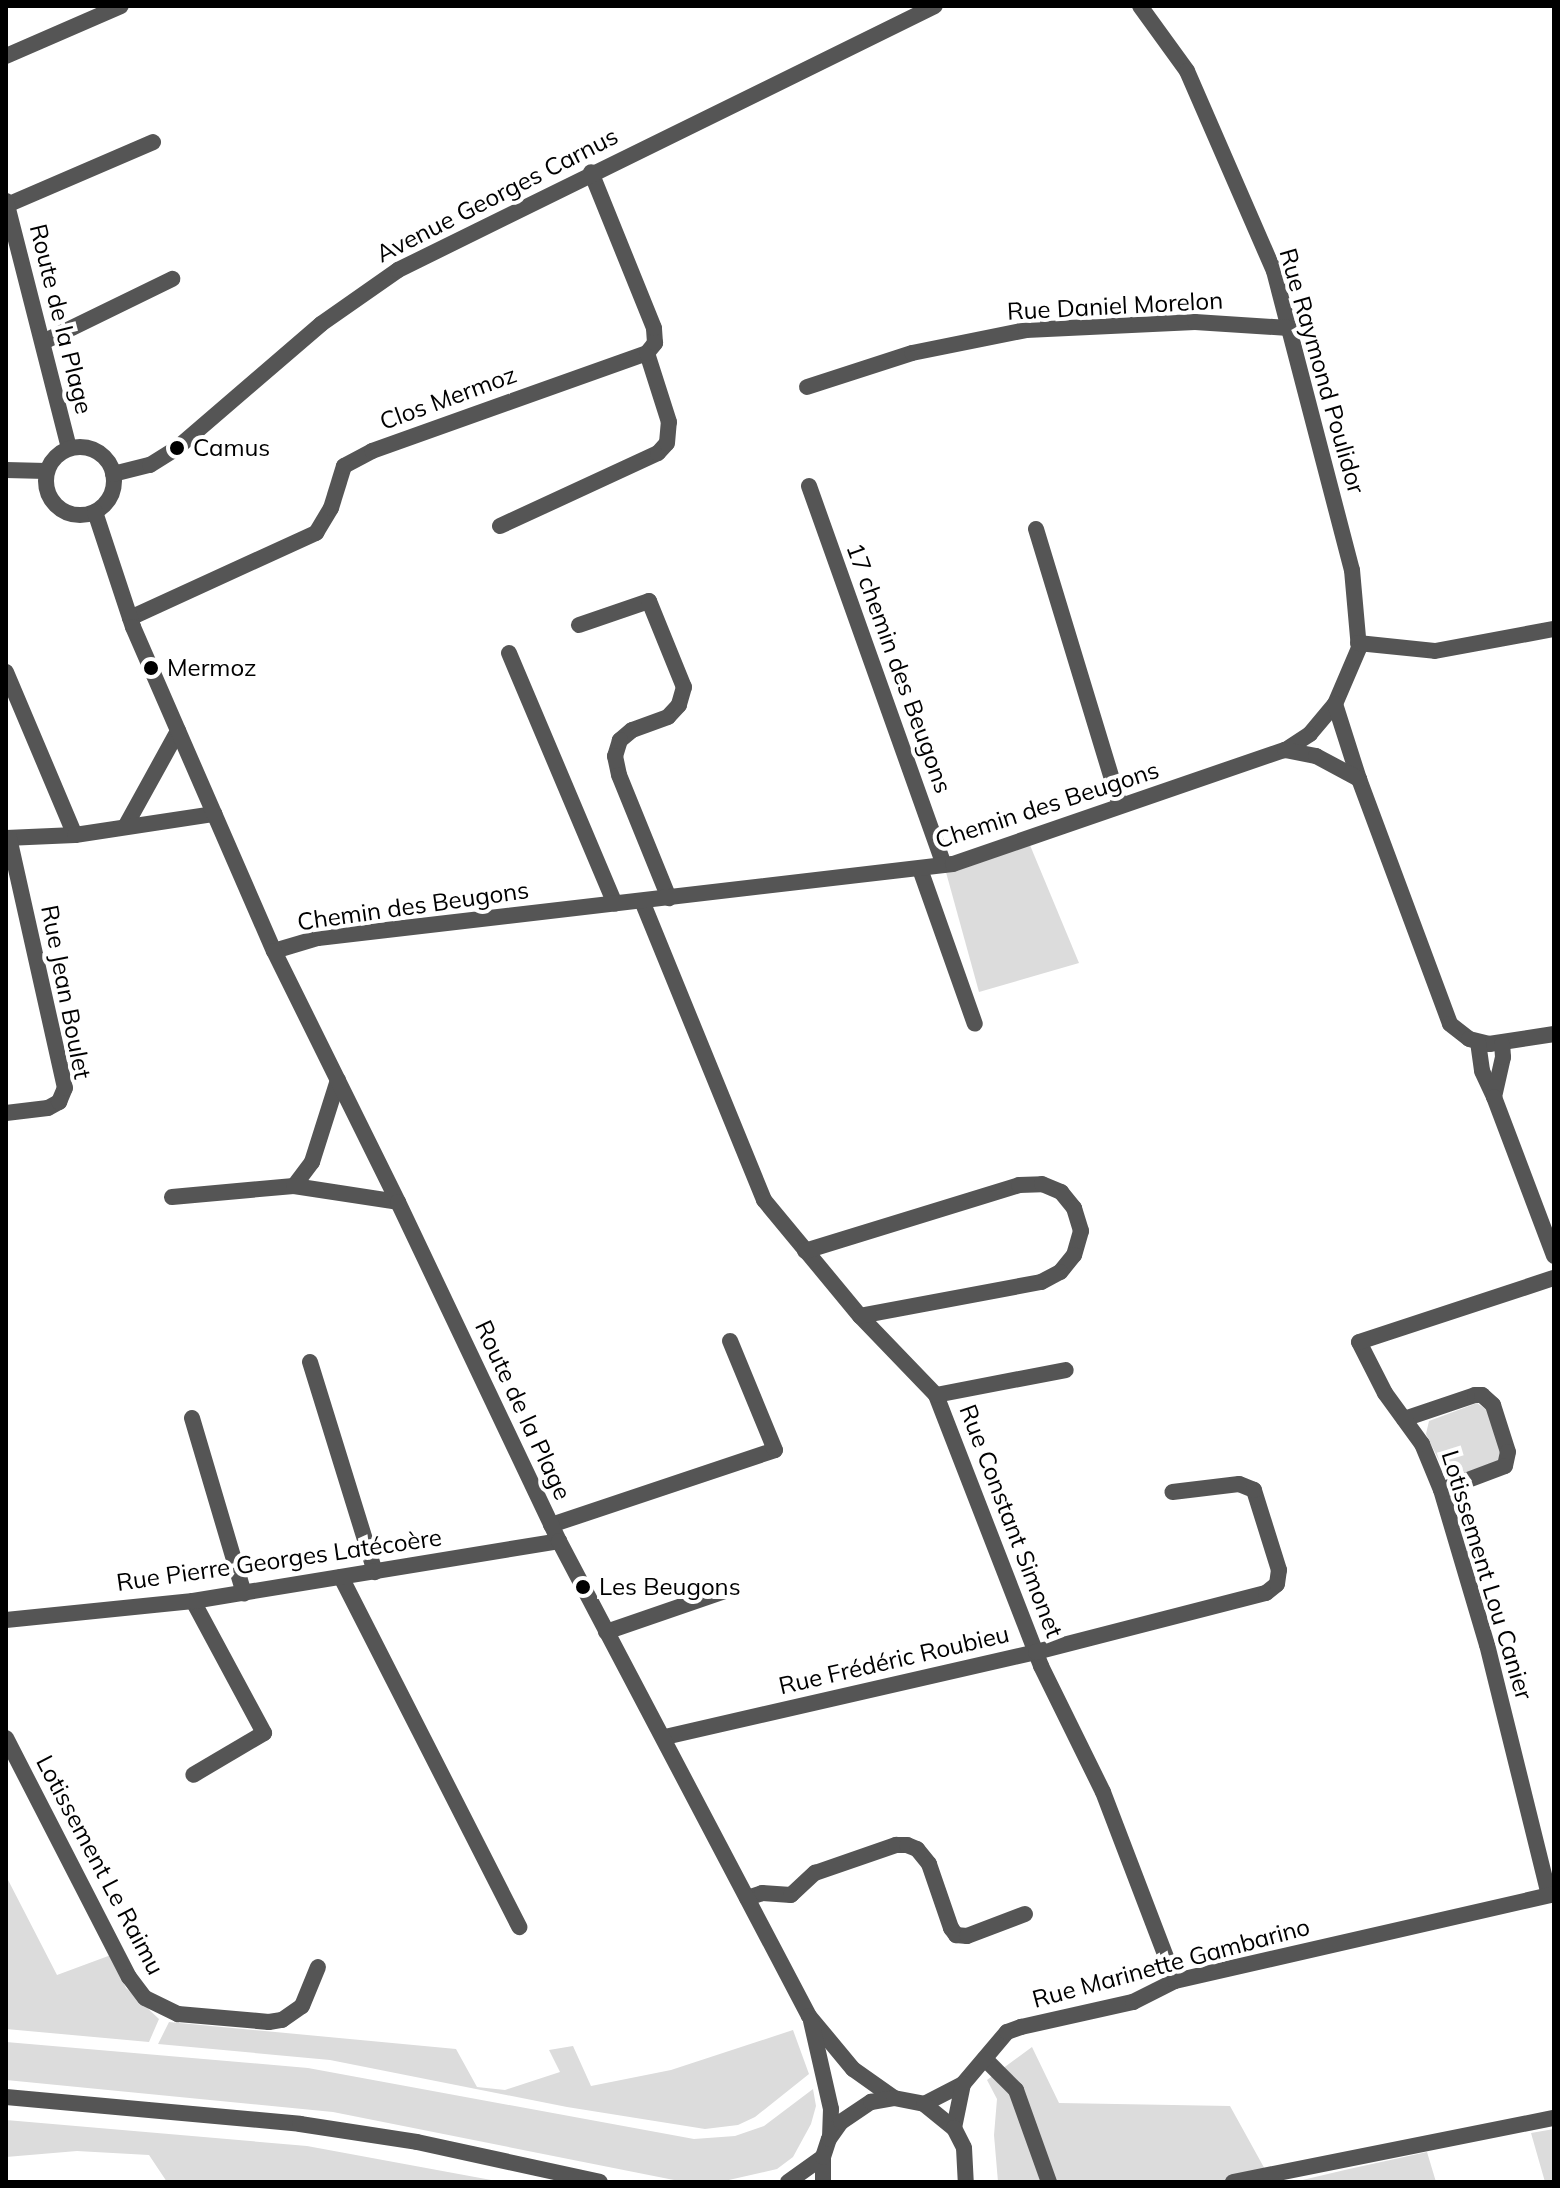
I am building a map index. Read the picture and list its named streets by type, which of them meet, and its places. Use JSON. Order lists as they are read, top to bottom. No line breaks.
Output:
{"streets":{"street":["Avenue Georges Carnus","Rue Daniel Morelon","Route de la Plage","Rue Raymond Poulidor","Clos Mermoz","17 chemin des Beugons","Chemin des Beugons","Rue Jean Boulet","Rue Constant Simonet","Rue Pierre Georges Latécoère","Lotissement Lou Canier","Rue Frédéric Roubieu","Lotissement Le Raimu","Rue Marinette Gambarino"]},"crossings":[["Avenue Georges Carnus","Route de la Plage"],["Rue Daniel Morelon","Rue Raymond Poulidor"],["Route de la Plage","Clos Mermoz"],["Route de la Plage","Chemin des Beugons"],["Route de la Plage","Rue Pierre Georges Latécoère"],["Route de la Plage","Rue Frédéric Roubieu"],["Rue Raymond Poulidor","Chemin des Beugons"],["17 chemin des Beugons","Chemin des Beugons"],["Chemin des Beugons","Rue Constant Simonet"],["Rue Constant Simonet","Rue Frédéric Roubieu"],["Rue Constant Simonet","Rue Marinette Gambarino"],["Lotissement Lou Canier","Rue Marinette Gambarino"]],"places":["Camus","Mermoz","Les Beugons"]}
